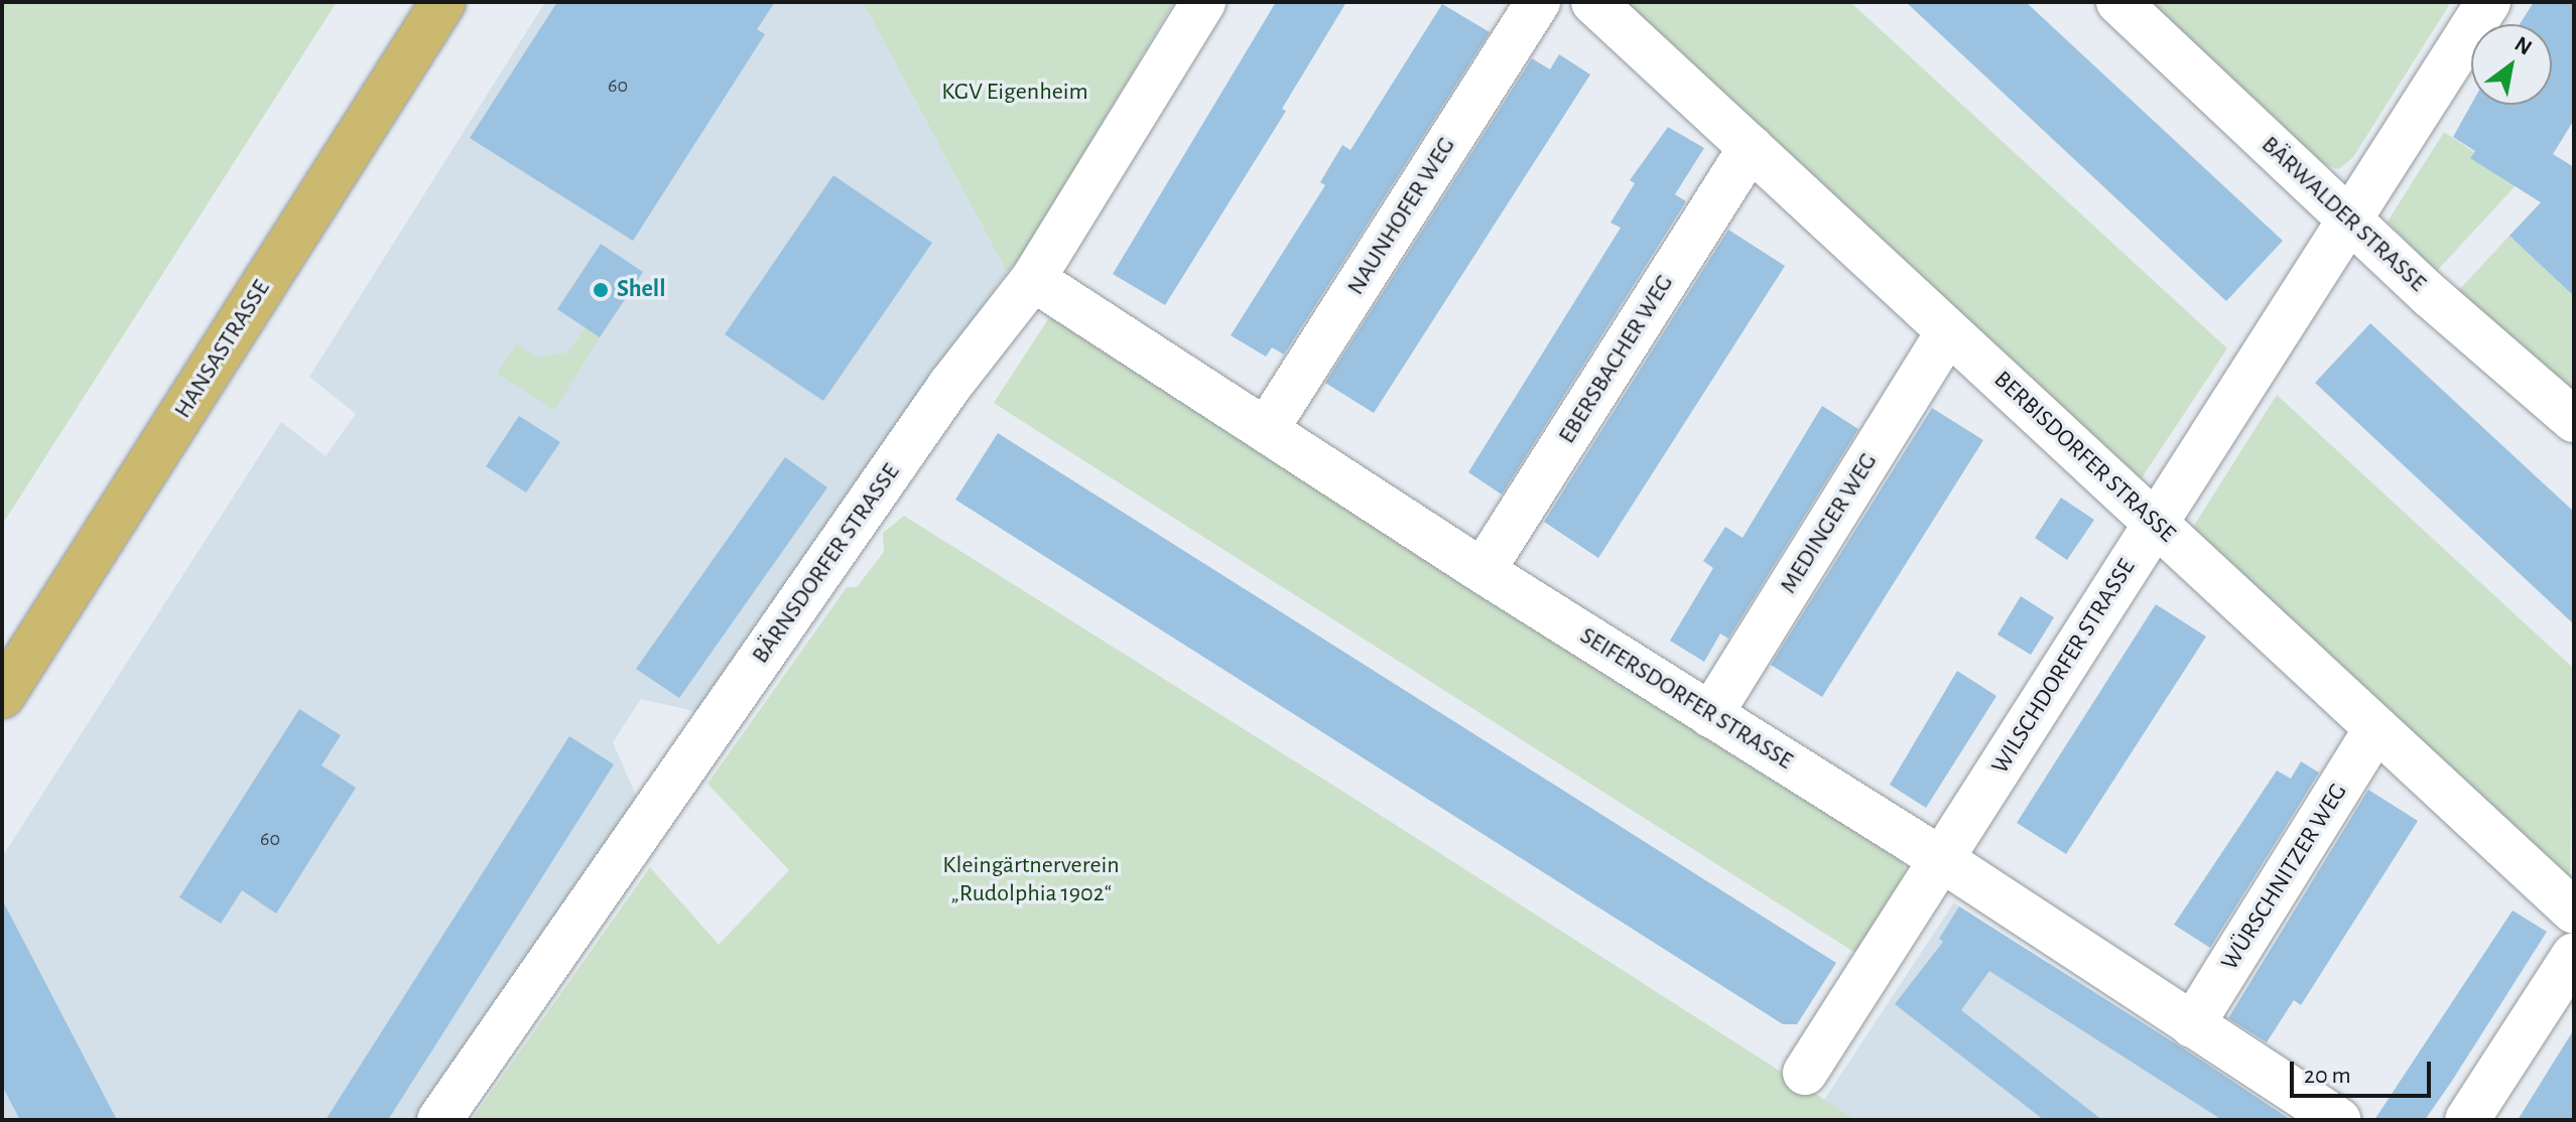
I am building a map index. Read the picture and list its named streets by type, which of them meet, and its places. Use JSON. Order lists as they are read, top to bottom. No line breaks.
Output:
{"streets":{"main road":["HANSASTRASSE"],"street":["BÄRWALDER STRASSE","NAUNHOFER WEG","EBERSBACHER WEG","BERBISDORFER STRASSE","MEDINGER WEG","BÄRNSDORFER STRASSE","WILSCHDORFER STRASSE","SEIFERSDORFER STRASSE","WÜRSCHNITZER WEG"]},"crossings":[["BÄRWALDER STRASSE","WILSCHDORFER STRASSE"],["NAUNHOFER WEG","SEIFERSDORFER STRASSE"],["EBERSBACHER WEG","BERBISDORFER STRASSE"],["EBERSBACHER WEG","SEIFERSDORFER STRASSE"],["BERBISDORFER STRASSE","MEDINGER WEG"],["BERBISDORFER STRASSE","WILSCHDORFER STRASSE"],["BERBISDORFER STRASSE","WÜRSCHNITZER WEG"],["MEDINGER WEG","SEIFERSDORFER STRASSE"],["BÄRNSDORFER STRASSE","SEIFERSDORFER STRASSE"],["WILSCHDORFER STRASSE","SEIFERSDORFER STRASSE"],["SEIFERSDORFER STRASSE","WÜRSCHNITZER WEG"]],"parks":["KGV Eigenheim","Kleingärtnerverein „Rudolphia 1902“"],"places":["Shell"],"house_numbers":["60","60"],"scale_bar":"20 m","north":"top right"}
